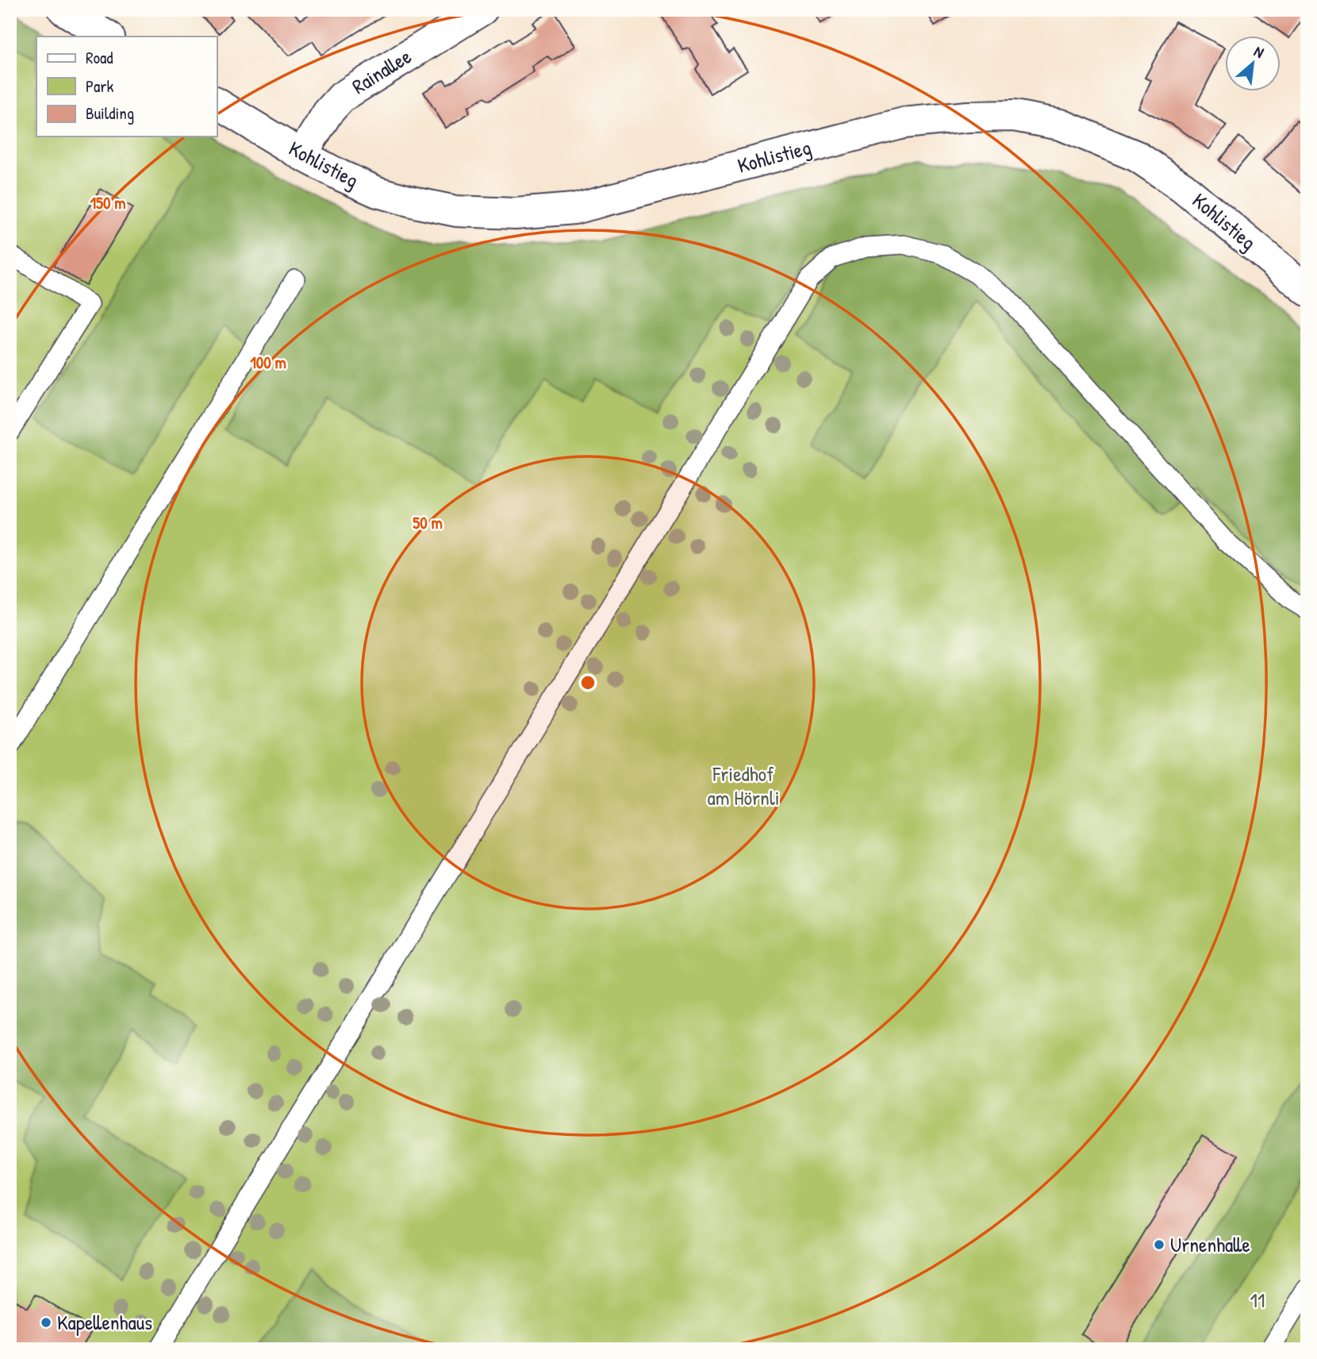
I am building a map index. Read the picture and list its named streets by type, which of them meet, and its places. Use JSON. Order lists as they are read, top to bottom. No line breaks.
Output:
{"streets":{"street":["Rainallee","Kohlistieg"]},"crossings":[["Rainallee","Kohlistieg"]],"parks":["Friedhof am Hörnli","11"],"places":["Urnenhalle","Kapellenhaus"],"legend":["Road","Park","Building"],"north":"top right","rings":["150 m","100 m","50 m"]}
